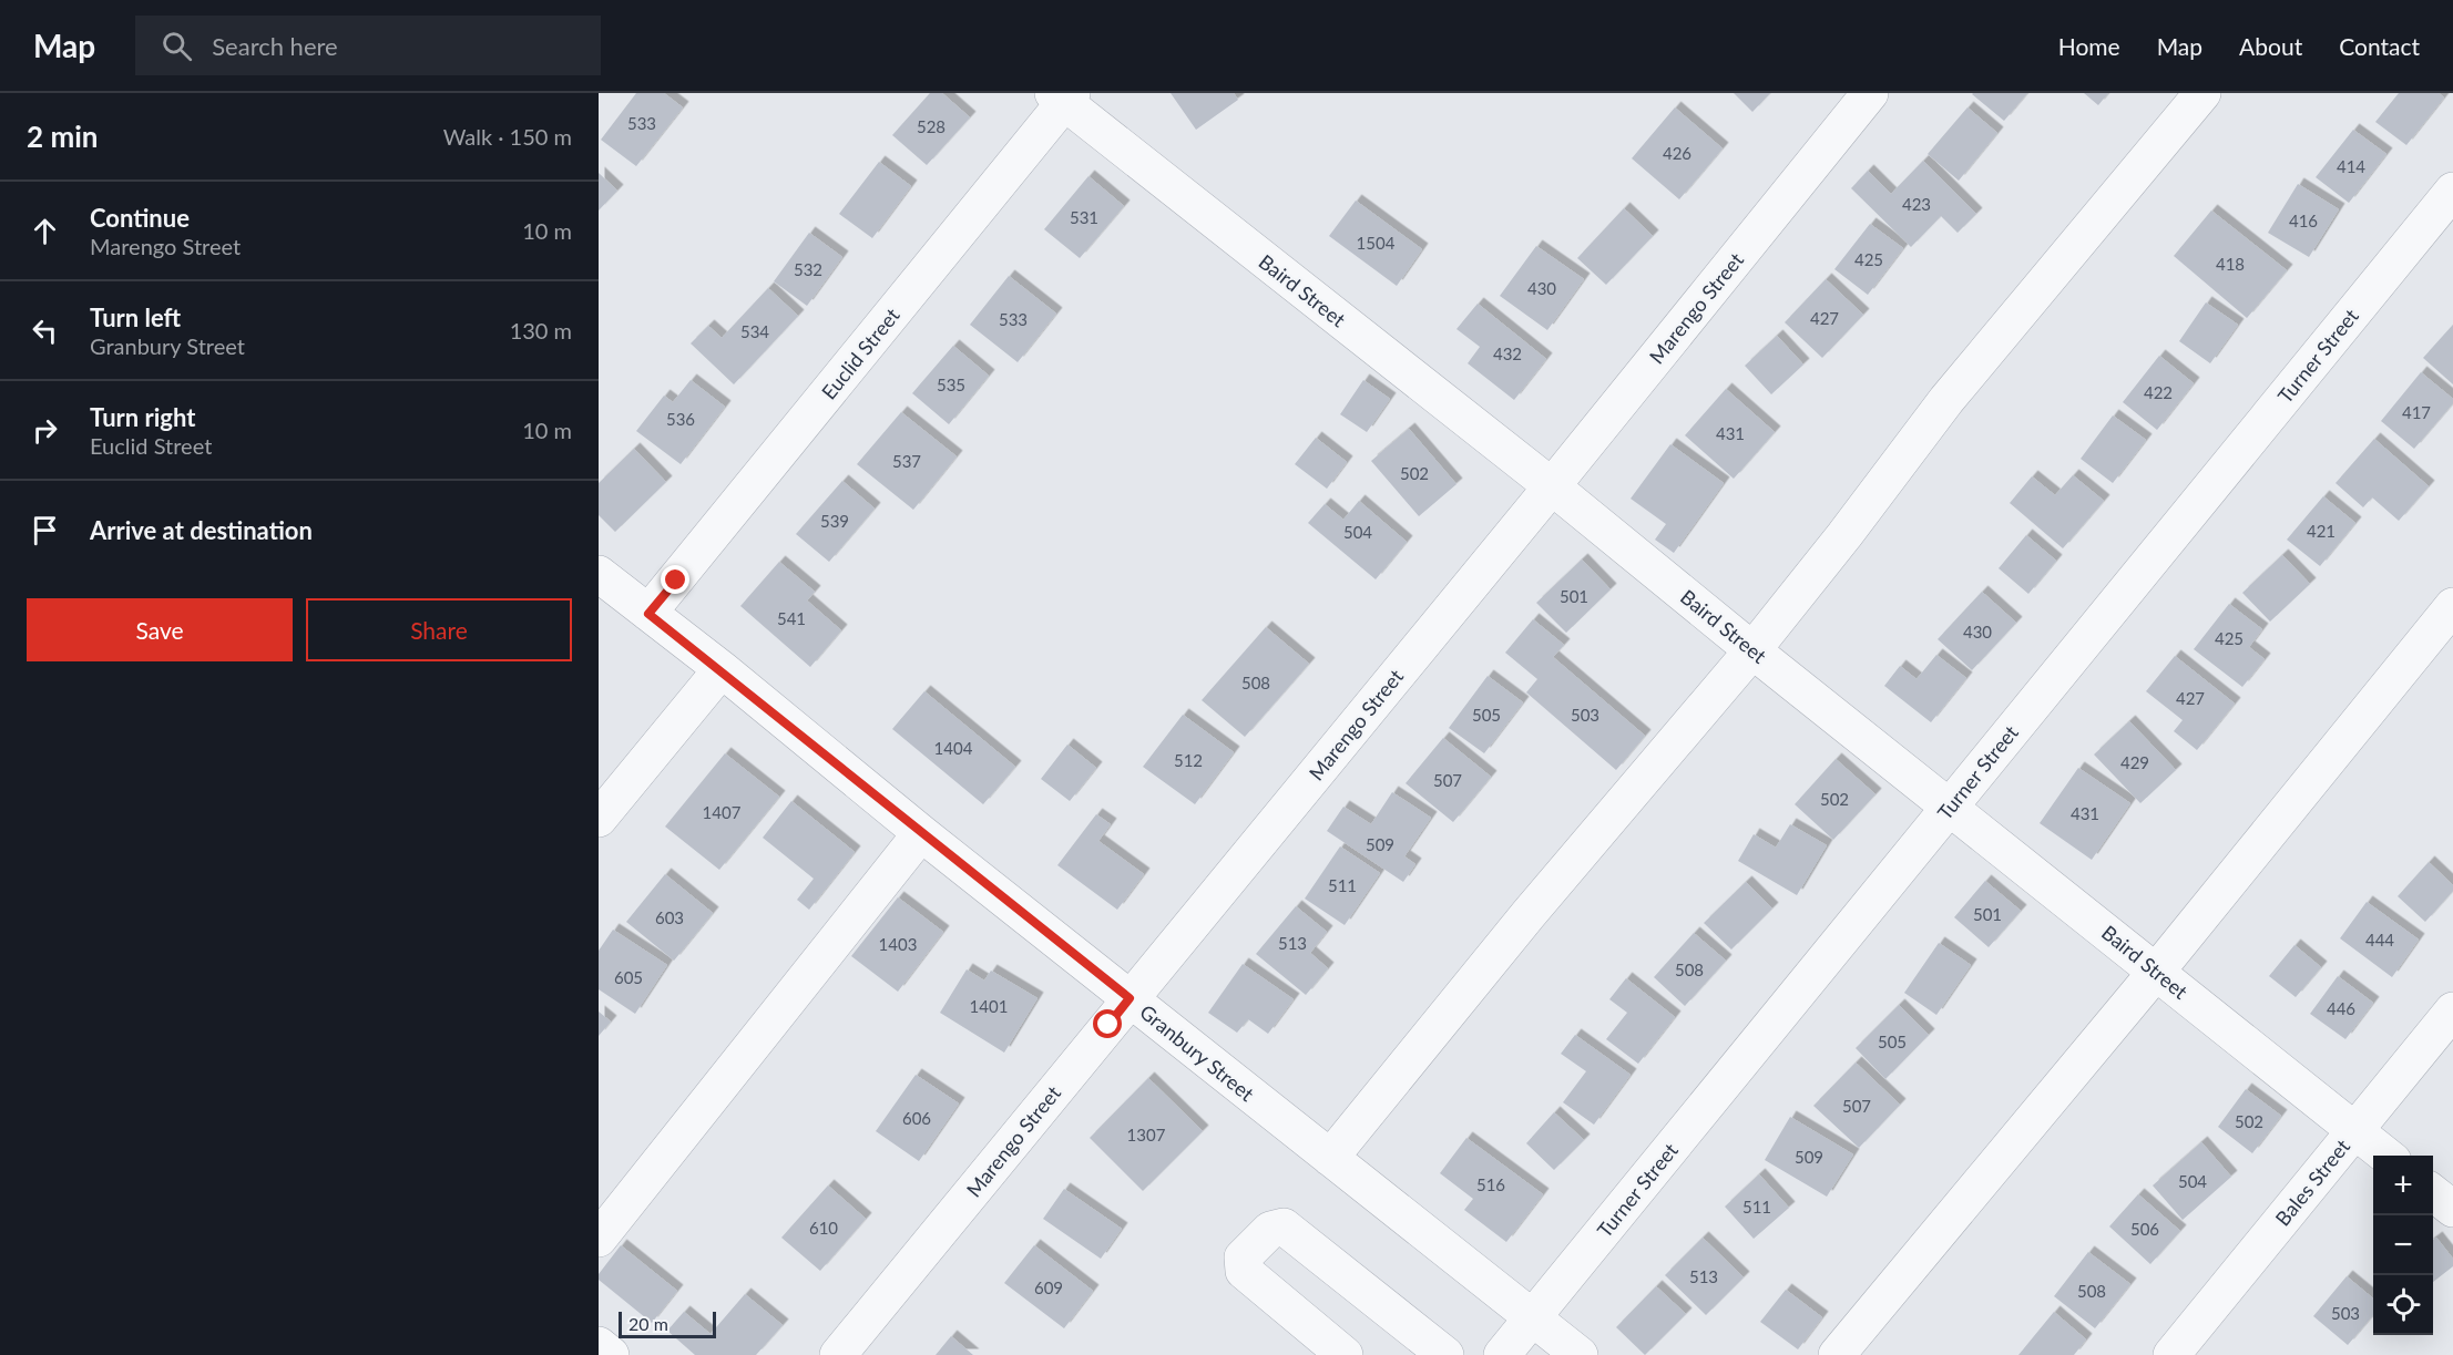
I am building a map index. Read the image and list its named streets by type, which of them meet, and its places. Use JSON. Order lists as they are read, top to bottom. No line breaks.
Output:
{"streets":{"street":["Baird Street","Marengo Street","Euclid Street","Turner Street","Granbury Street","Bales Street"]},"crossings":[["Baird Street","Marengo Street"],["Baird Street","Euclid Street"],["Baird Street","Turner Street"],["Baird Street","Bales Street"],["Marengo Street","Granbury Street"],["Euclid Street","Granbury Street"],["Turner Street","Granbury Street"]],"house_numbers":["533","528","426","414","423","531","416","1504","425","418","532","430","427","533","534","432","535","422","417","536","431","537","502","539","421","504","501","541","430","425","508","427","505","503","1404","512","429","507","502","1407","431","509","511","501","603","444","513","1403","508","605","1401","446","505","507","606","502","1307","509","504","516","511","610","506","513","609","508","503"],"scale_bar":"20 m","page":{"header":"Map","search":"Search here","nav":["Home","Map","About","Contact"],"heading":["2 min","Walk · 150 m"],"list":[["Continue","Marengo Street","10 m"],["Turn left","Granbury Street","130 m"],["Turn right","Euclid Street","10 m"],"Arrive at destination"],"buttons":["Save","Share"],"map_buttons":["+","−"],"scale":"20 m"}}
